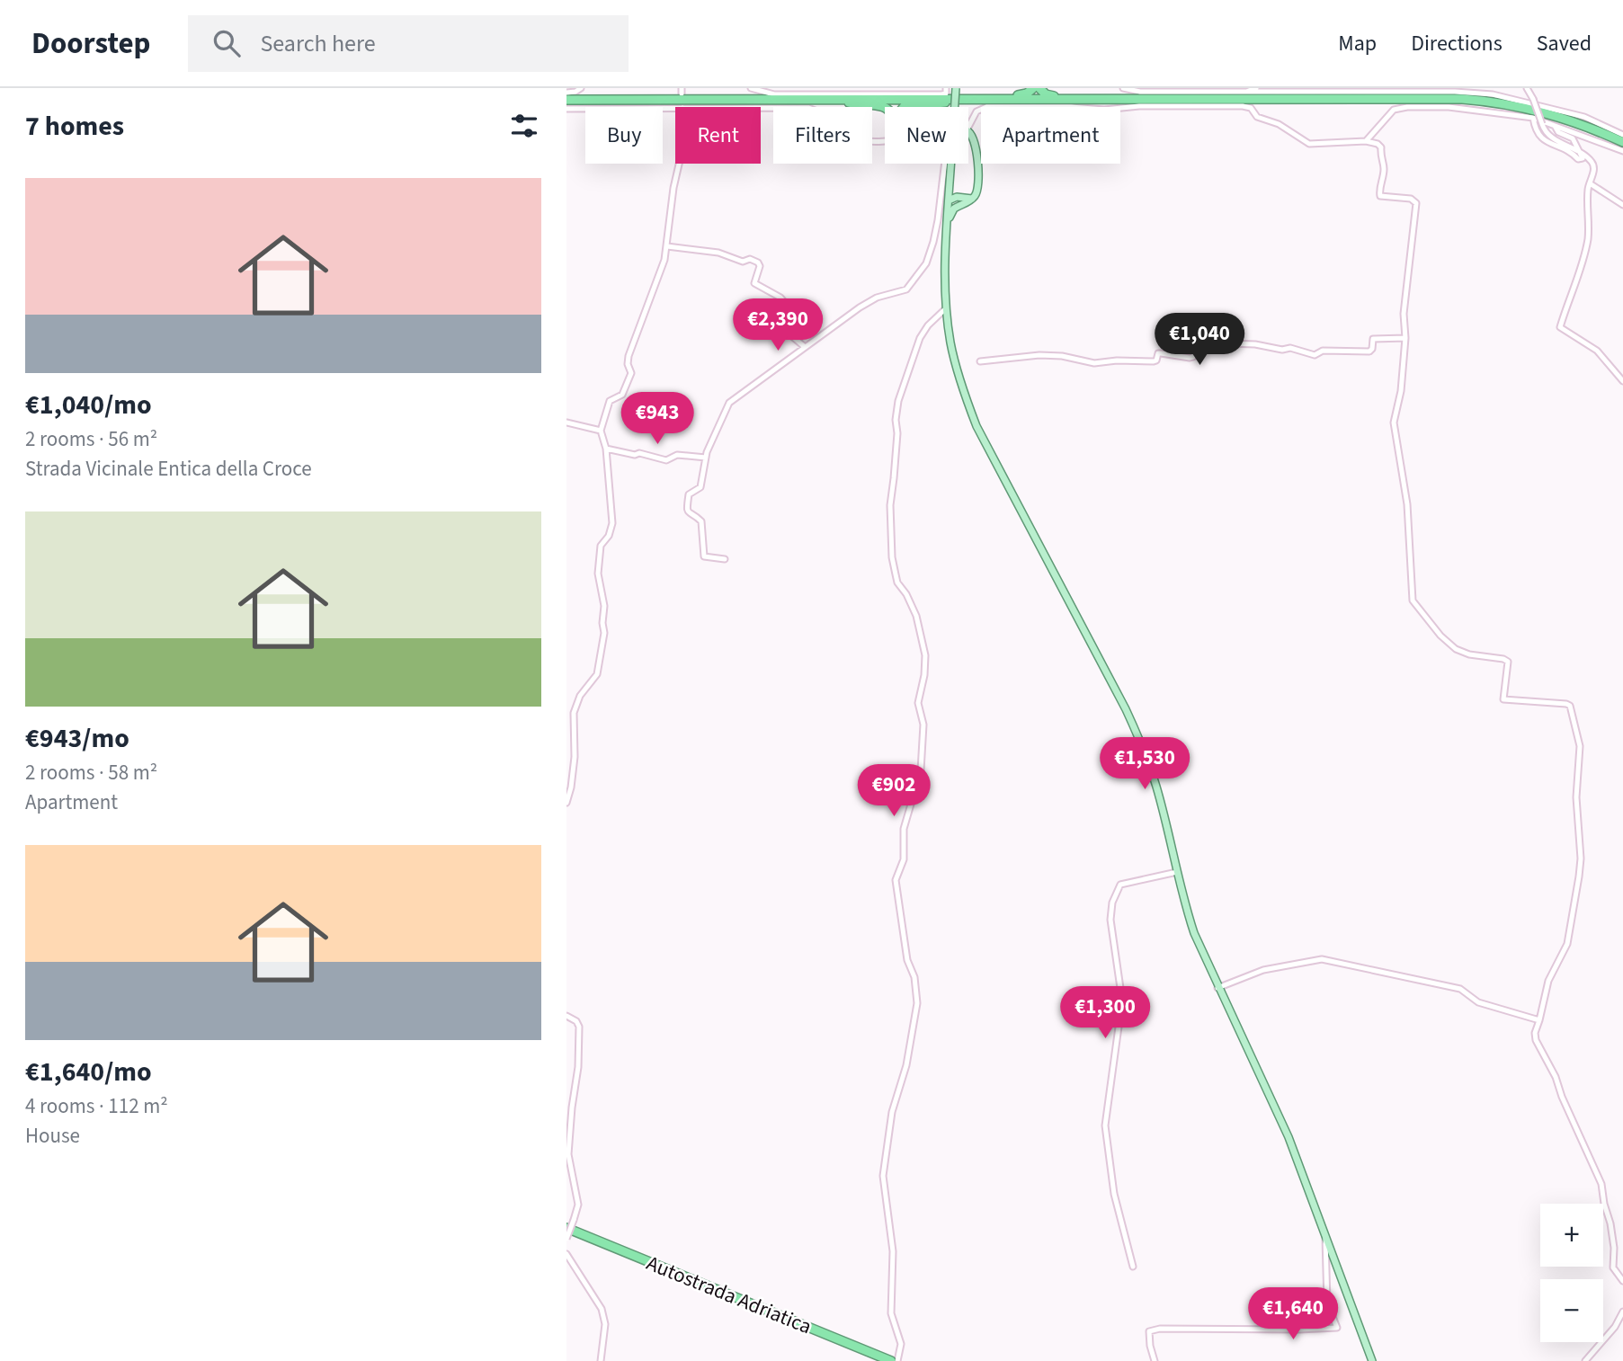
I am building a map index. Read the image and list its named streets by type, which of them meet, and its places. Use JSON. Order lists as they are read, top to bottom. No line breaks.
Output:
{"streets":{"highway":["Autostrada Adriatica"]},"page":{"header":"Doorstep","search":"Search here","nav":["Map","Directions","Saved"],"heading":"7 homes","chip":["Buy","Rent","Filters","New","Apartment"],"list":[{"name":"€1,040/mo","note":"2 rooms · 56 m² · Strada Vicinale Entica della Croce"},{"name":"€943/mo","note":"2 rooms · 58 m² · Apartment"},{"name":"€1,640/mo","note":"4 rooms · 112 m² · House"}],"price":["€2,390","€1,040","€943","€1,530","€902","€1,300","€1,640"],"map_buttons":["+","−"]}}
